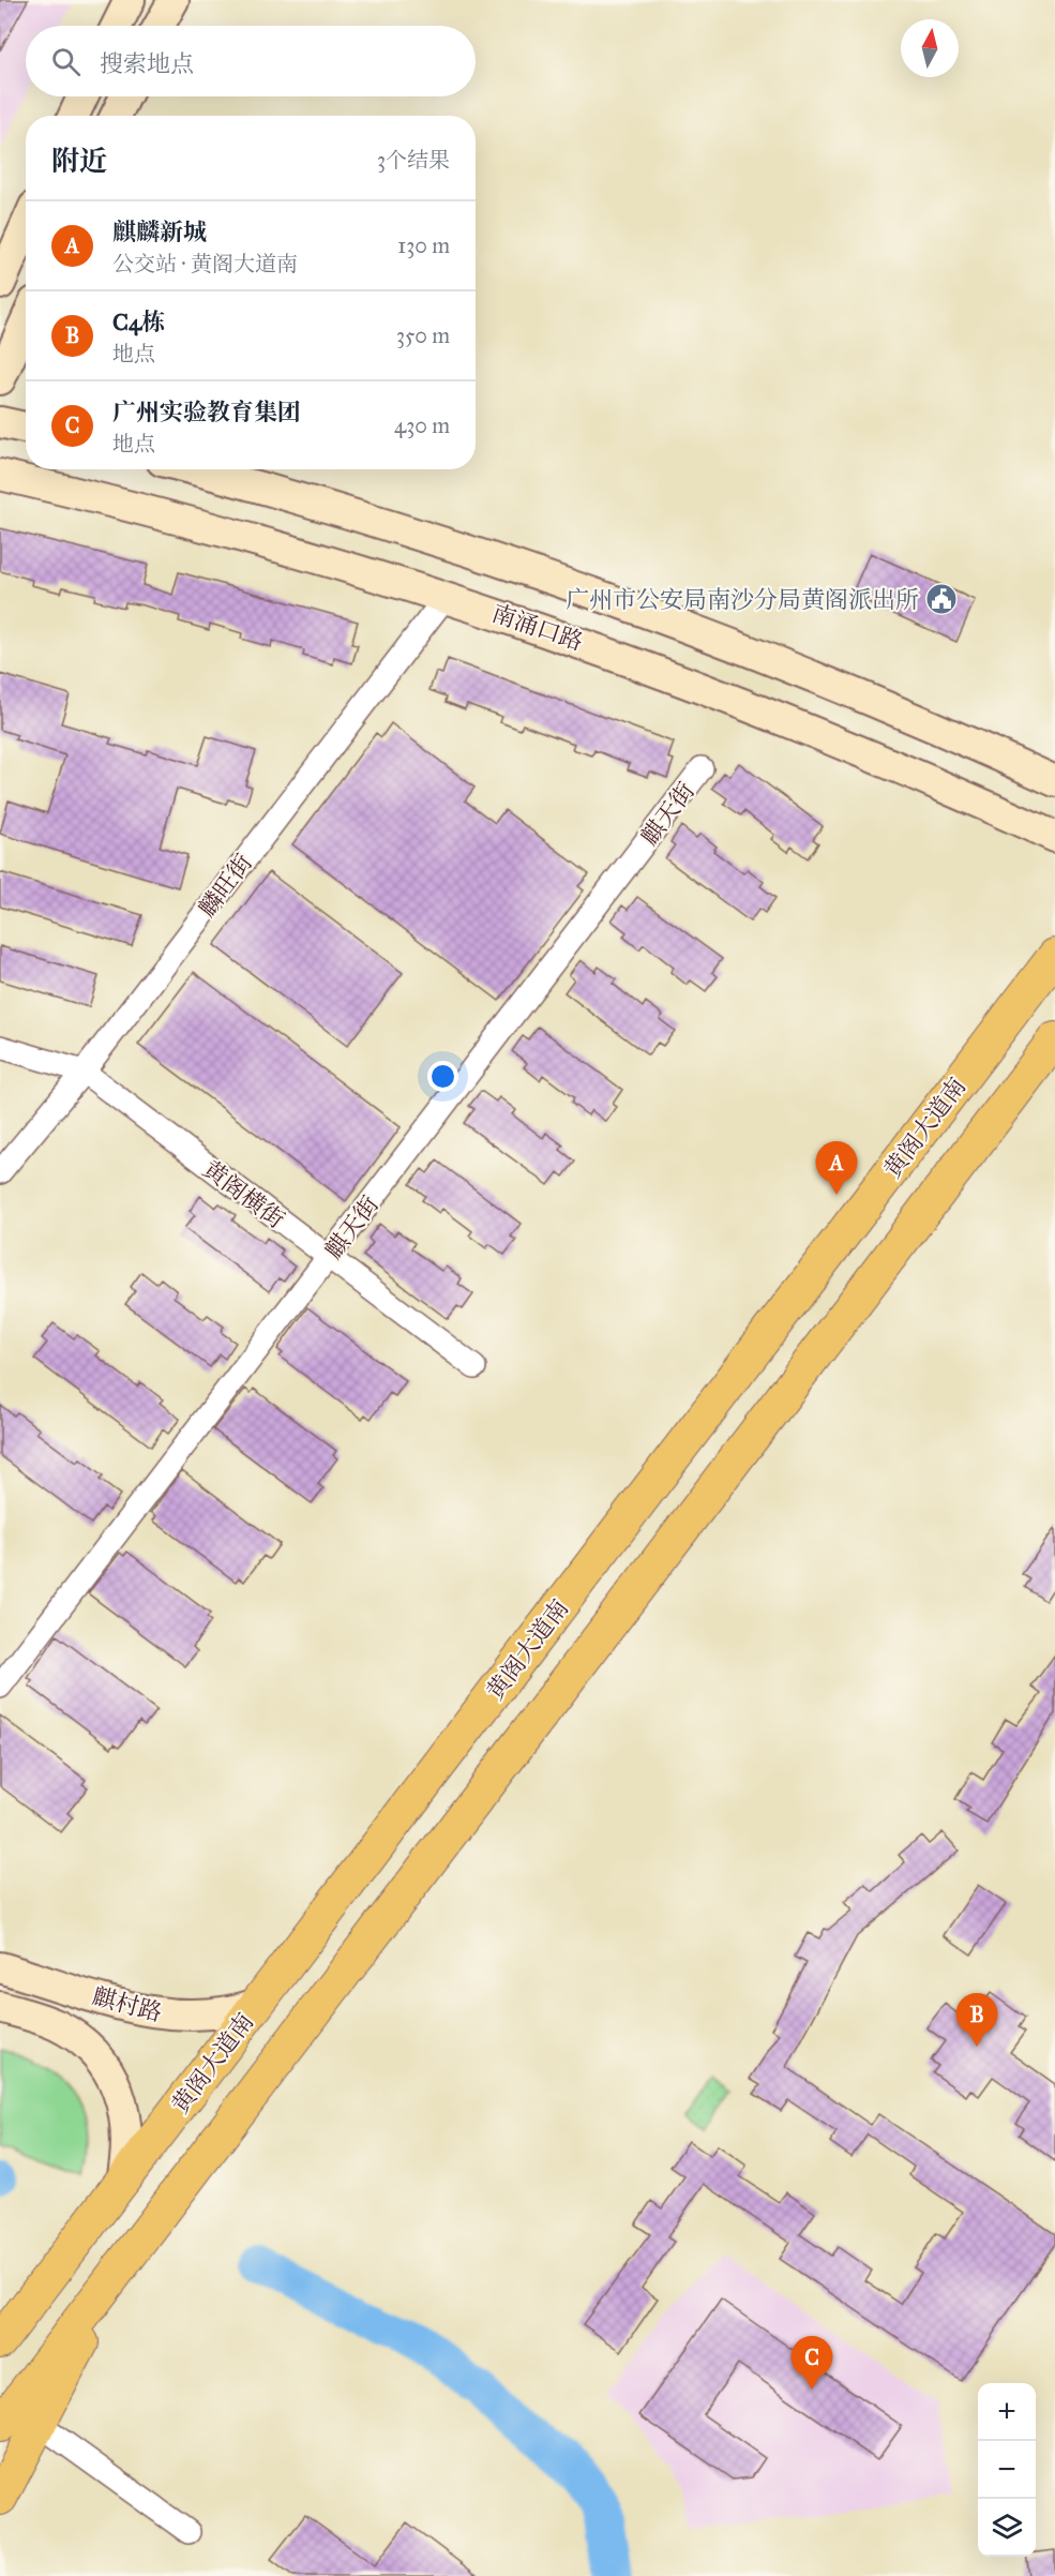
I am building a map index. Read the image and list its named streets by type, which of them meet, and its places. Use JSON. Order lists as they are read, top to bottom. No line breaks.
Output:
{"streets":{"main road":["南涌口路","黄阁大道南","麒村路"],"street":["麒天街","麟旺街","黄阁横街"]},"crossings":[["南涌口路","麟旺街"],["麒天街","黄阁横街"],["麟旺街","黄阁横街"],["黄阁大道南","麒村路"]],"places":{"public building":["广州市公安局南沙分局黄阁派出所"]},"north":"top","page":{"search":"搜索地点","heading":["附近","3个结果"],"list":[{"mark":"A","name":"麒麟新城","note":"公交站 · 黄阁大道南","value":"130 m"},{"mark":"B","name":"C4栋","note":"地点","value":"350 m"},{"mark":"C","name":"广州实验教育集团","note":"地点","value":"430 m"}],"pins":["A","B","C"],"map_buttons":["+","−"]}}
